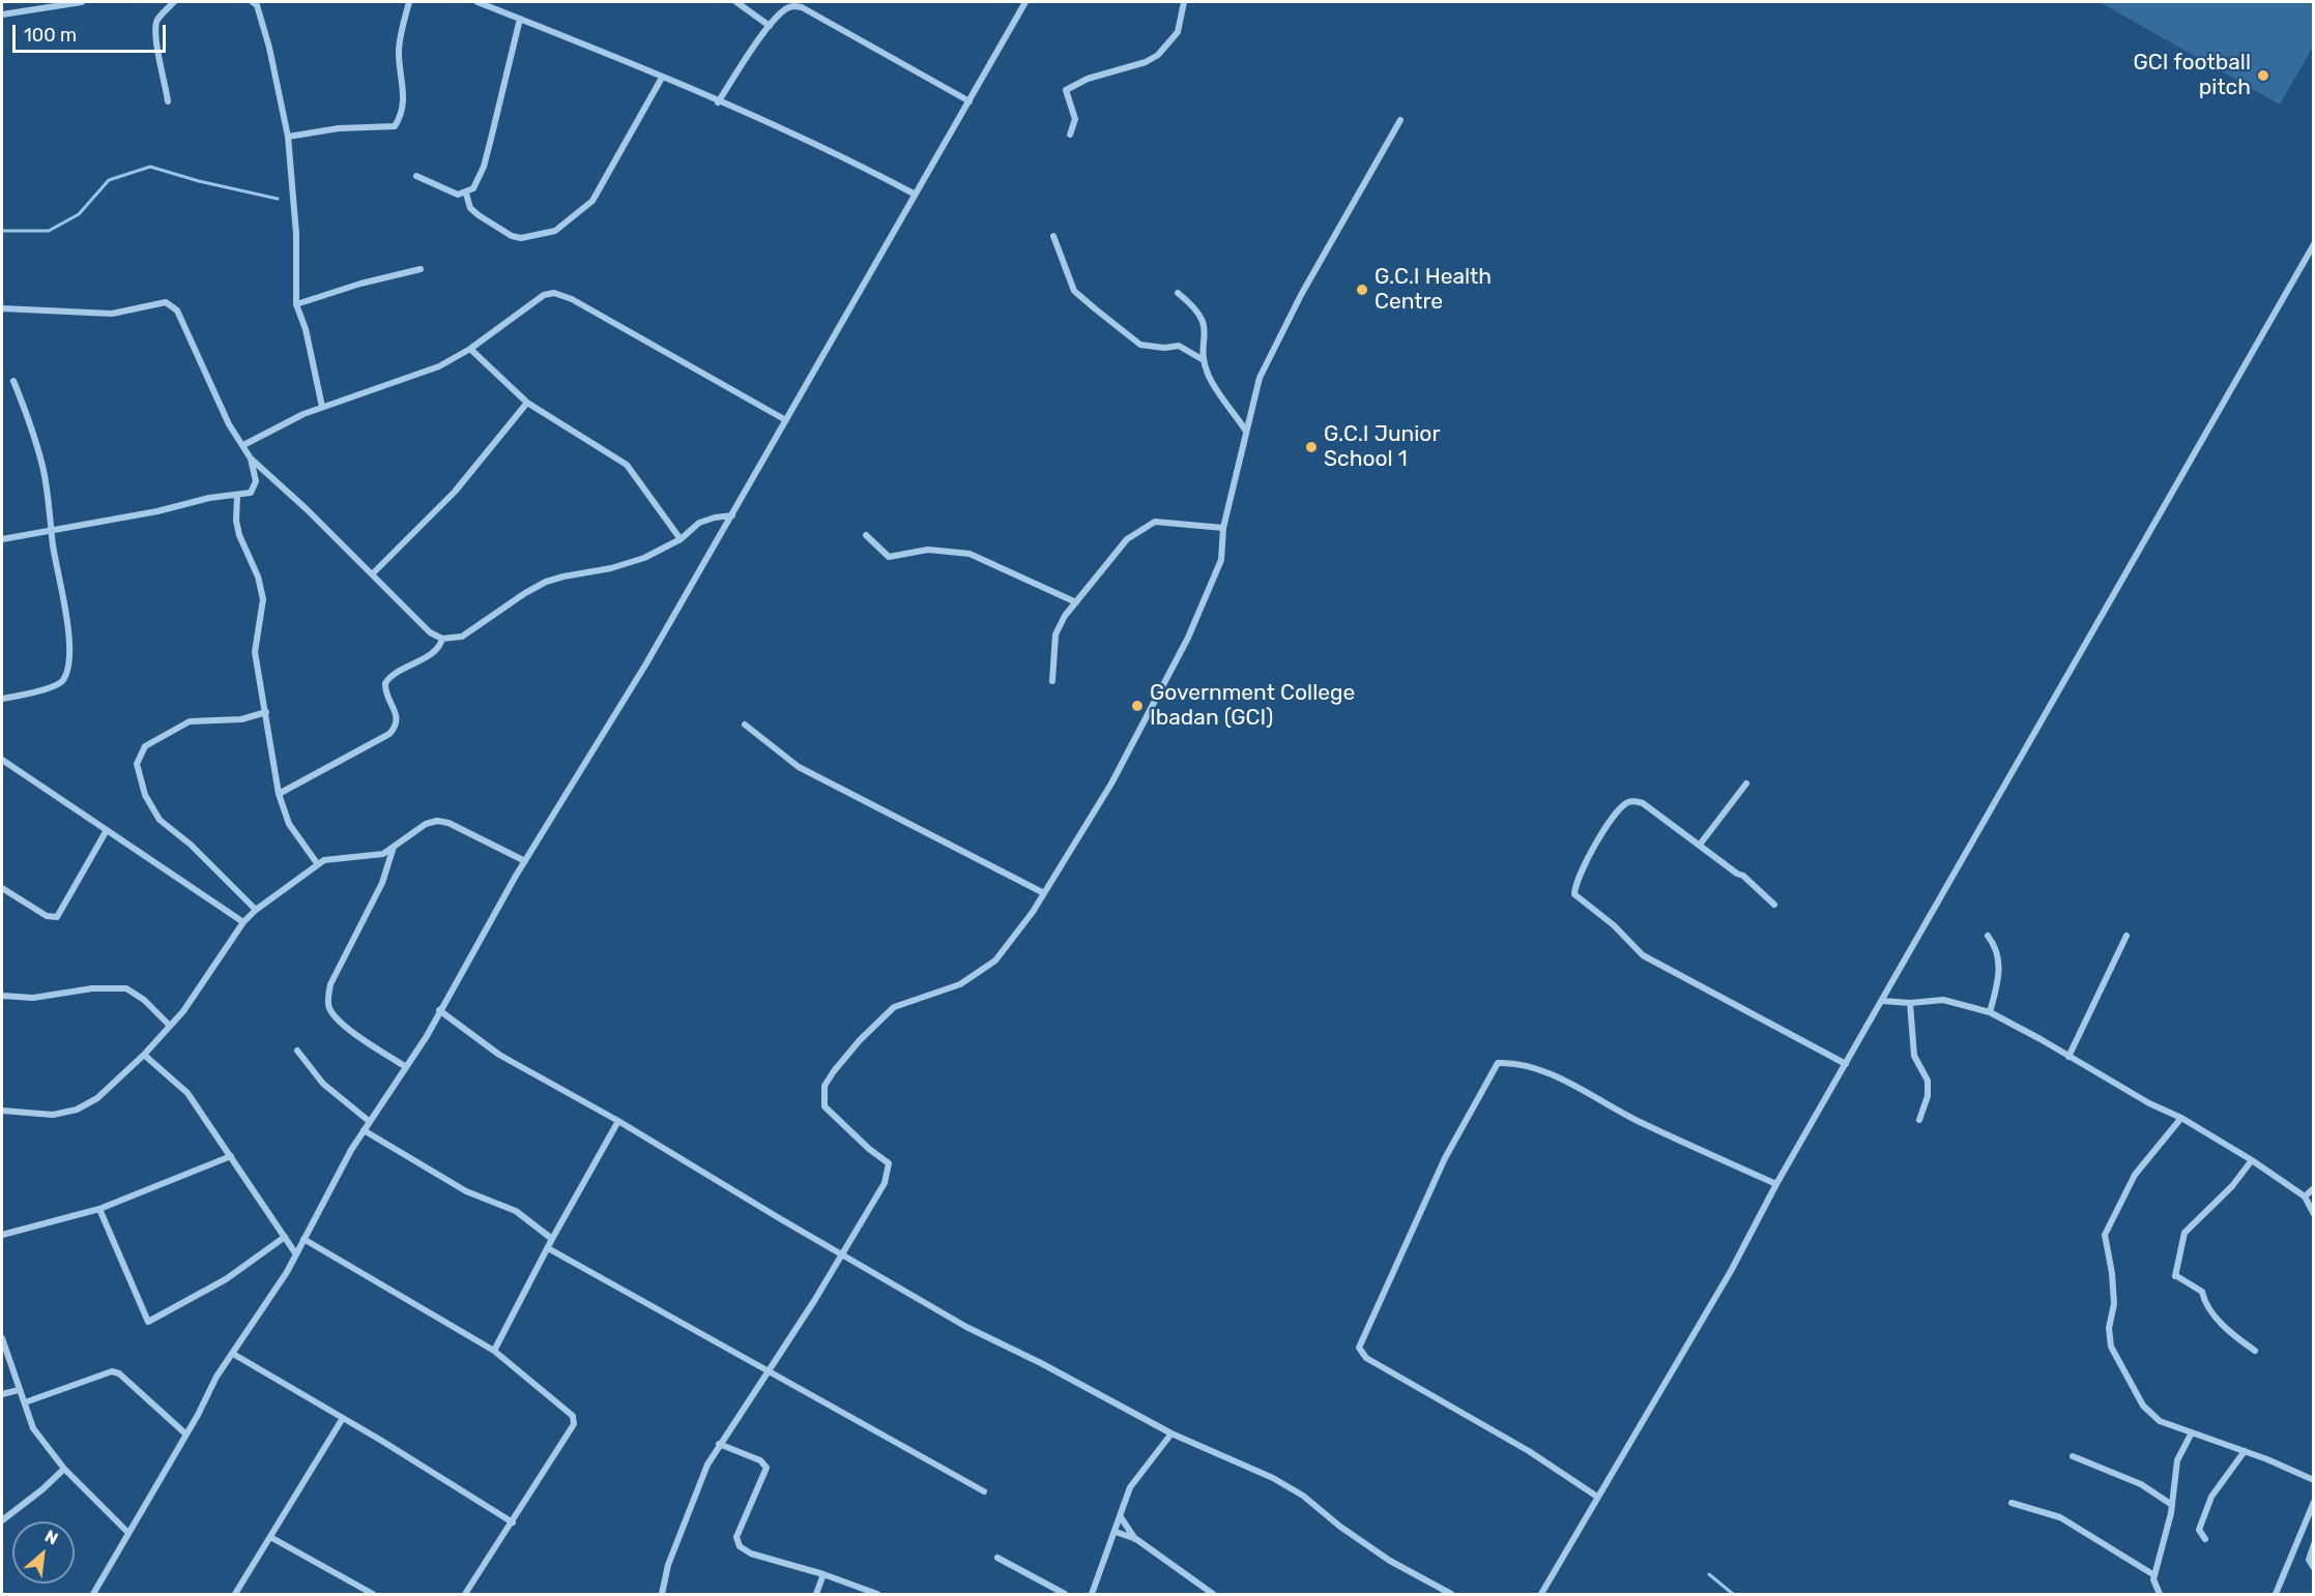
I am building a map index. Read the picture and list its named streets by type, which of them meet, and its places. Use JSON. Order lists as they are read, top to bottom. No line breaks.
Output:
{"places":["GCI football pitch","G.C.I Health Centre","G.C.I Junior School 1","Government College Ibadan (GCI)"],"scale_bar":"100 m","north":"top right"}
